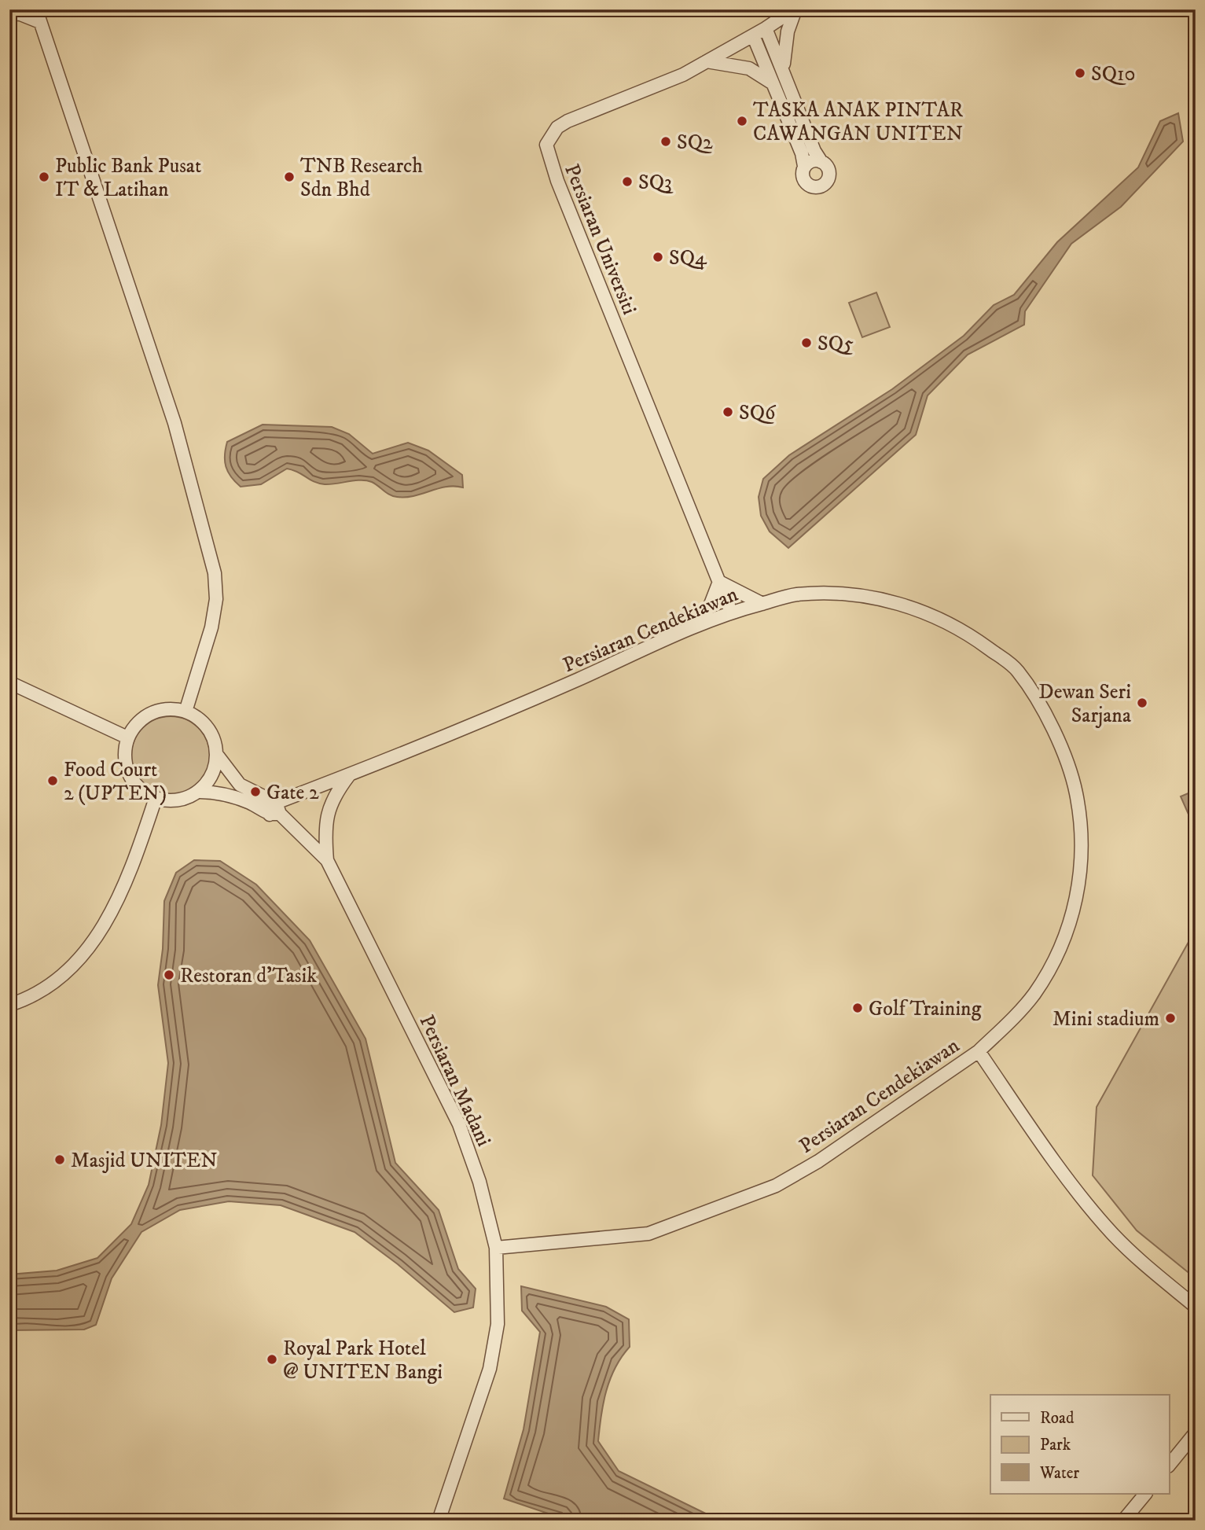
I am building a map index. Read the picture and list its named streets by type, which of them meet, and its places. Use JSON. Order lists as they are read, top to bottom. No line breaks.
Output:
{"streets":{"street":["Persiaran Universiti","Persiaran Cendekiawan","Persiaran Madani"]},"crossings":[["Persiaran Universiti","Persiaran Cendekiawan"],["Persiaran Cendekiawan","Persiaran Madani"]],"places":["SQ10","TASKA ANAK PINTAR CAWANGAN UNITEN","SQ2","Public Bank Pusat IT & Latihan","TNB Research Sdn Bhd","SQ3","SQ4","SQ5","SQ6","Dewan Seri Sarjana","Food Court 2 (UPTEN)","Gate 2","Restoran d'Tasik","Golf Training","Mini stadium","Masjid UNITEN","Royal Park Hotel @ UNITEN Bangi"],"legend":["Road","Park","Water"]}
